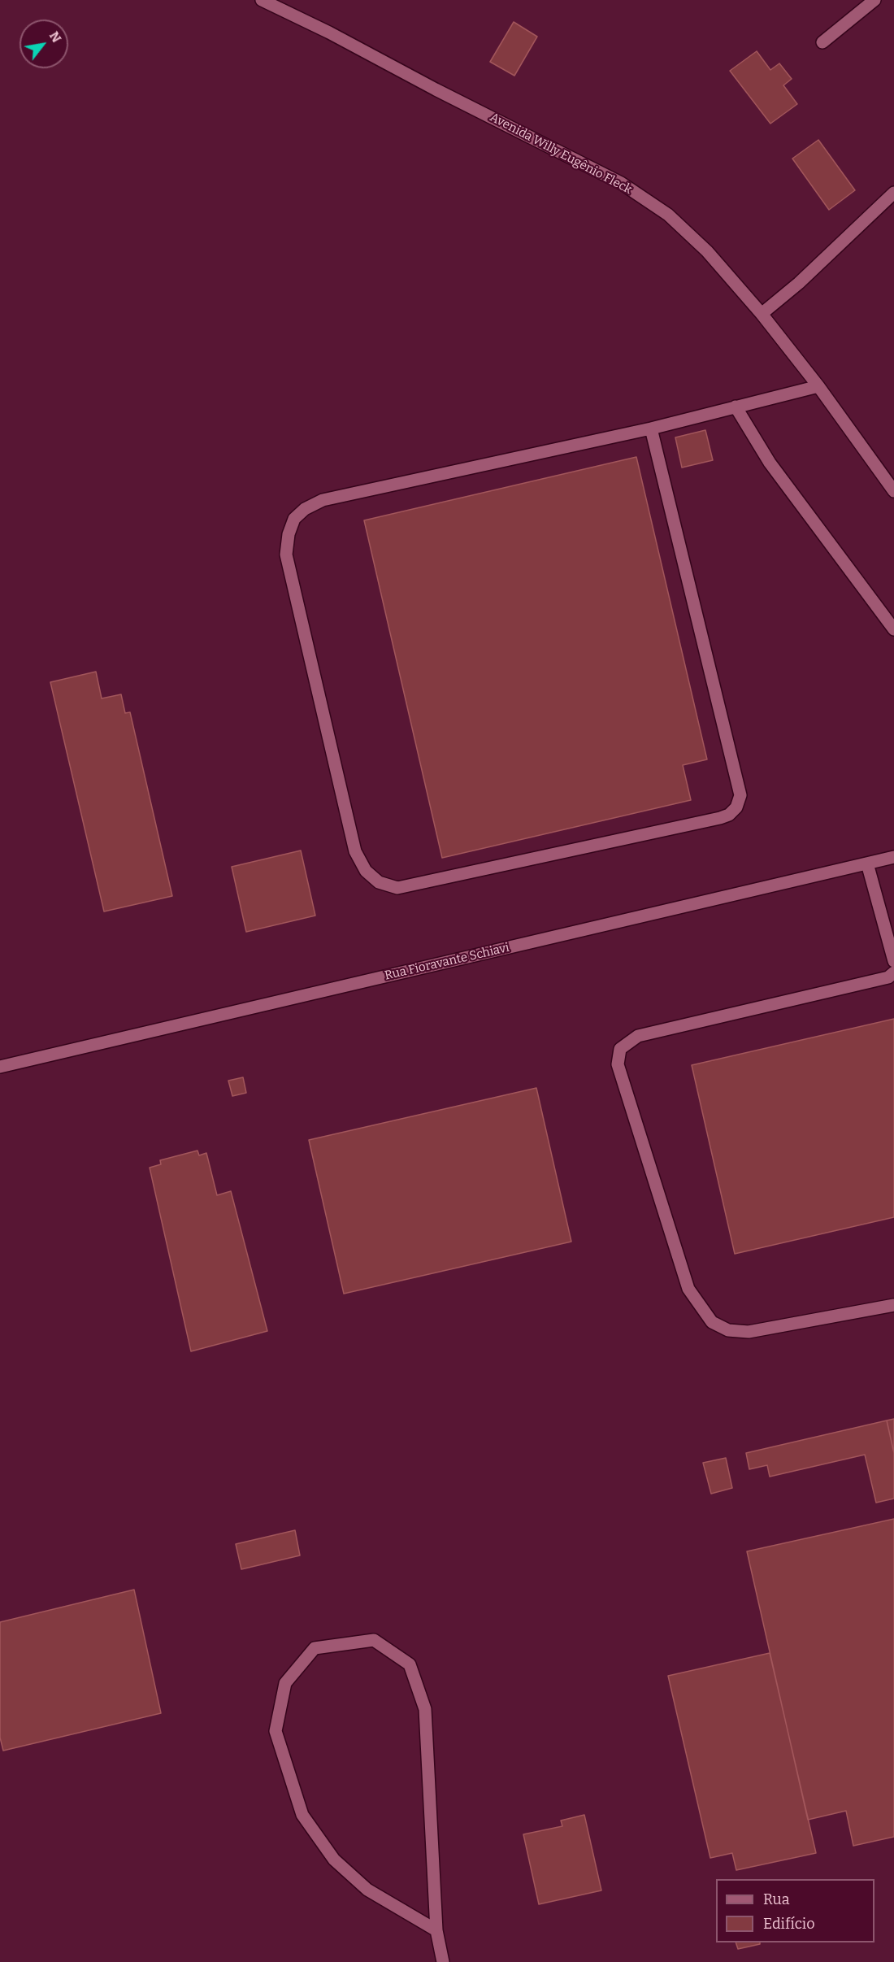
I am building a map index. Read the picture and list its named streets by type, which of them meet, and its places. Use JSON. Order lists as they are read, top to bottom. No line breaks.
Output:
{"streets":{"street":["Avenida Willy Eugênio Fleck","Rua Fioravante Schiavi"]},"legend":["Rua","Edifício"],"north":"top right"}
